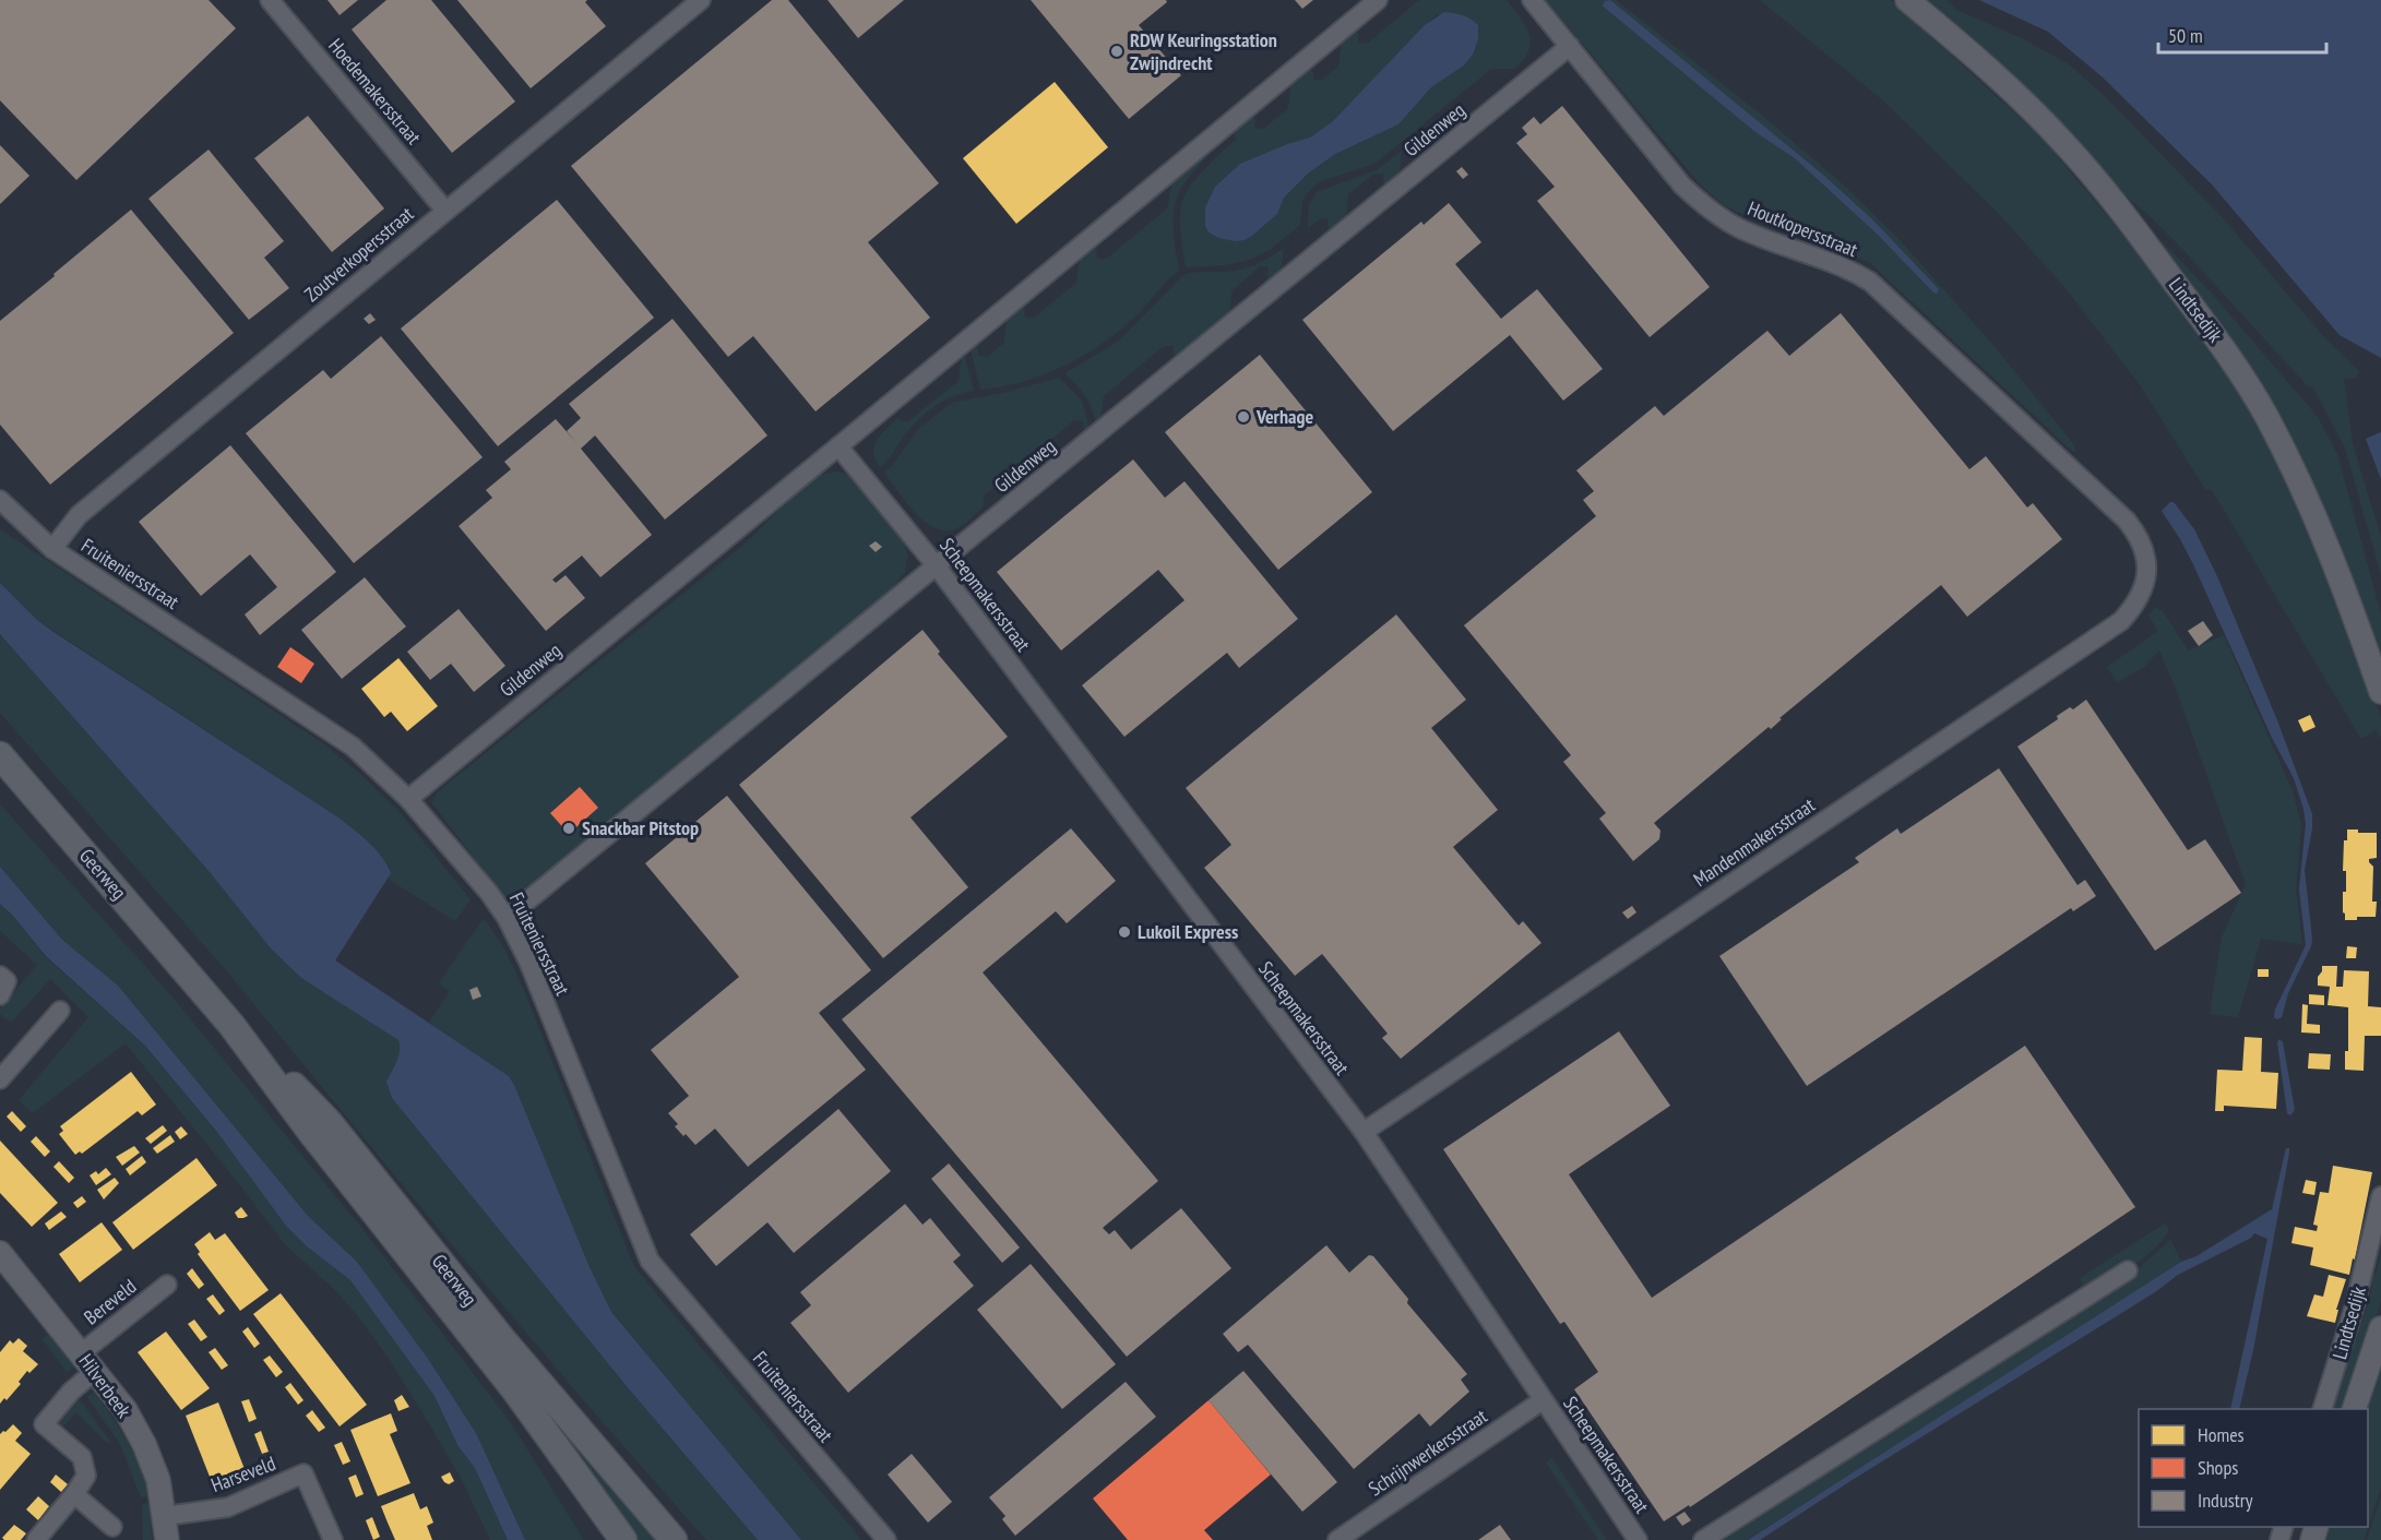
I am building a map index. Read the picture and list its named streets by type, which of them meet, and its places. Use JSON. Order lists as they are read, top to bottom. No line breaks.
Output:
{"streets":{"main road":["Geerweg"],"street":["Hoedemakersstraat","Gildenweg","Houtkopersstraat","Zoutverkopersstraat","Lindtsedijk","Fruiteniersstraat","Scheepmakersstraat","Mandenmakersstraat","Bereveld","Hilverbeek","Schrijnwerkersstraat","Harseveld"]},"crossings":[["Hoedemakersstraat","Zoutverkopersstraat"],["Gildenweg","Houtkopersstraat"],["Gildenweg","Fruiteniersstraat"],["Gildenweg","Scheepmakersstraat"],["Houtkopersstraat","Mandenmakersstraat"],["Zoutverkopersstraat","Fruiteniersstraat"],["Scheepmakersstraat","Mandenmakersstraat"],["Scheepmakersstraat","Schrijnwerkersstraat"],["Bereveld","Hilverbeek"],["Hilverbeek","Harseveld"]],"places":["RDW Keuringsstation Zwijndrecht","Verhage","Snackbar Pitstop","Lukoil Express"],"legend":["Homes","Shops","Industry"],"scale_bar":"50 m"}
